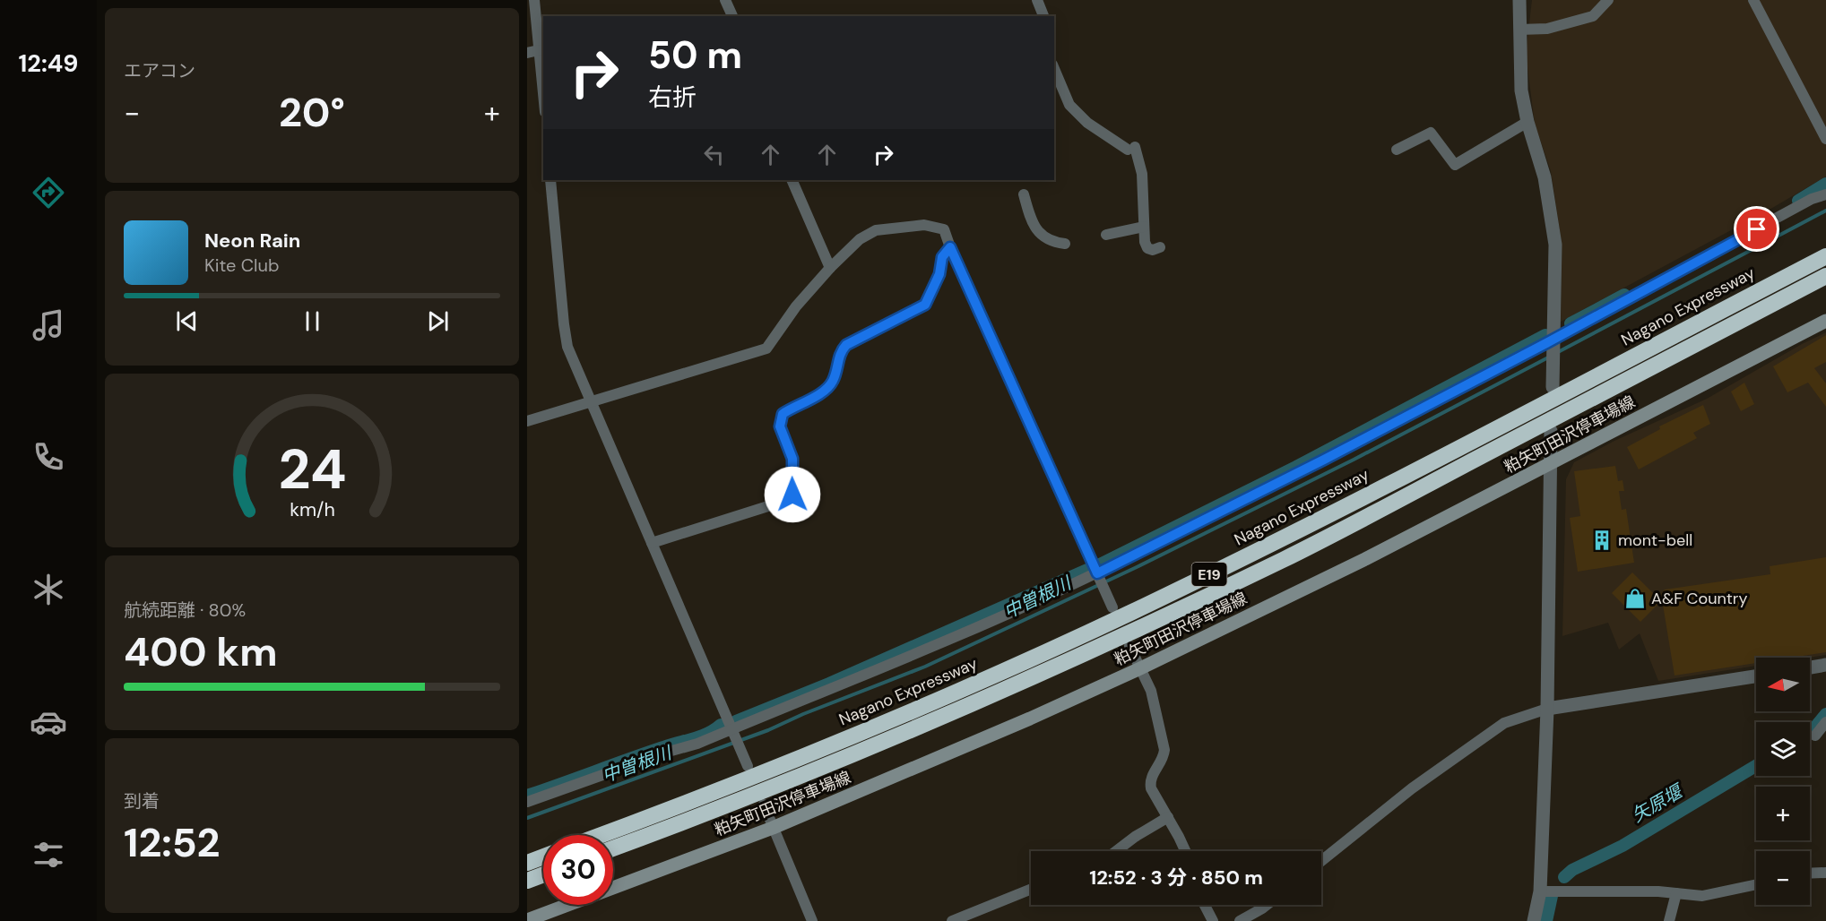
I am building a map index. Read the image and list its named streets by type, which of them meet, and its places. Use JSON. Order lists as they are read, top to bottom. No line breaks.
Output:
{"streets":{"highway":["Nagano Expressway","E19"],"main road":["粕矢町田沢停車場線"]},"water":["中曽根川","矢原堰"],"places":{"building":["mont-bell"],"shop":["A&F Country"]},"north":"left","page":{"tabs":"12:49","tile":["エアコン",["航続距離 · 80%","400 km"],["到着","12:52"]],"turn":["50 m","右折"],"heat":["−","20°","+"],"song":["Neon Rain","Kite Club"],"map_buttons":["+","−"],"limit":"30","trip":"12:52 · 3 分 · 850 m","gauge":["24","km/h"]}}
